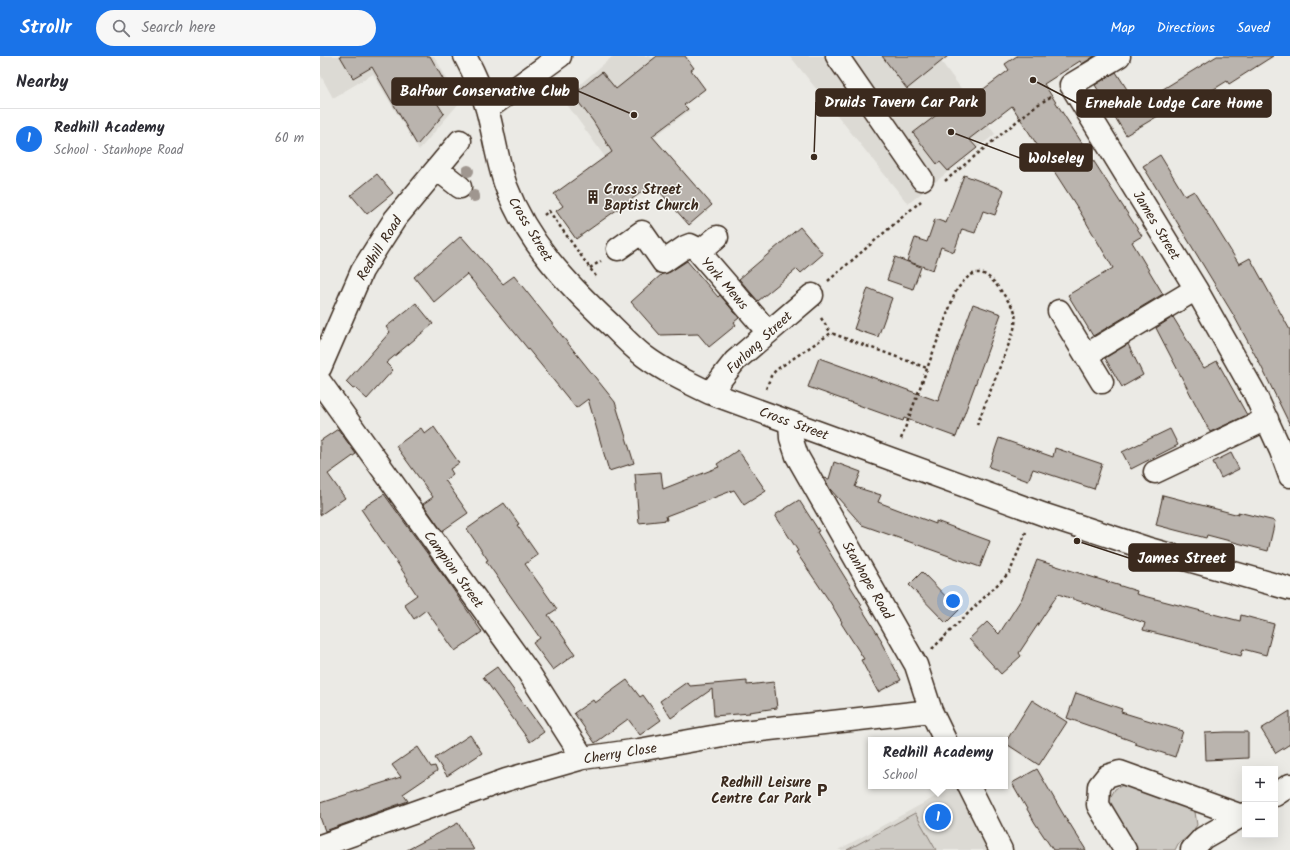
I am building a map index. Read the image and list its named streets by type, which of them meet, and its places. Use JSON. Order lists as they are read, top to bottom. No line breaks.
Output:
{"streets":{"street":["James Street","Cross Street","Redhill Road","York Mews","Furlong Street","Campion Street","Stanhope Road","Cherry Close"]},"crossings":[["Cross Street","Furlong Street"],["Cross Street","Stanhope Road"],["York Mews","Furlong Street"],["Campion Street","Cherry Close"],["Stanhope Road","Cherry Close"]],"places":{"other":["Ernehale Lodge Care Home","Balfour Conservative Club","Wolseley","Druids Tavern Car Park","James Street"],"building":["Cross Street Baptist Church"],"parking":["Redhill Leisure Centre Car Park"]},"page":{"header":"Strollr","search":"Search here","nav":["Map","Directions","Saved"],"heading":"Nearby","list":[{"mark":"1","name":"Redhill Academy","note":"School · Stanhope Road","value":"60 m"}],"popup":["Redhill Academy","School"],"map_buttons":["+","−"],"pins":"1"}}
